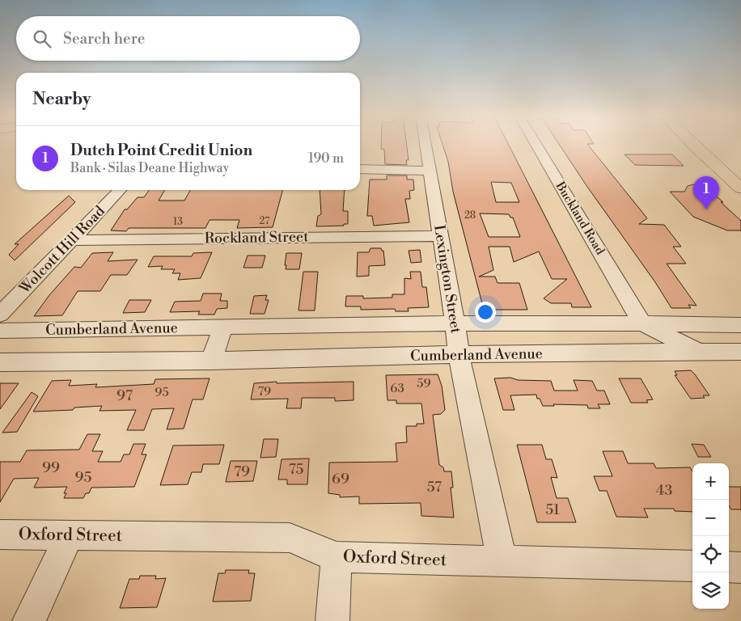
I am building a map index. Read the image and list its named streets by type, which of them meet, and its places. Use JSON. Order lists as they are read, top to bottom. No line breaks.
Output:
{"streets":{"street":["Buckland Road","Rockland Street","Wolcott Hill Road","Lexington Street","Cumberland Avenue","Oxford Street"]},"crossings":[["Buckland Road","Cumberland Avenue"],["Rockland Street","Wolcott Hill Road"],["Rockland Street","Lexington Street"],["Lexington Street","Cumberland Avenue"],["Lexington Street","Oxford Street"]],"house_numbers":["28","27","13","59","63","79","95","97","99","75","79","95","69","57","43","51"],"page":{"search":"Search here","heading":"Nearby","list":[{"mark":"1","name":"Dutch Point Credit Union","note":"Bank · Silas Deane Highway","value":"190 m"}],"pins":"1","map_buttons":["+","−"]}}
